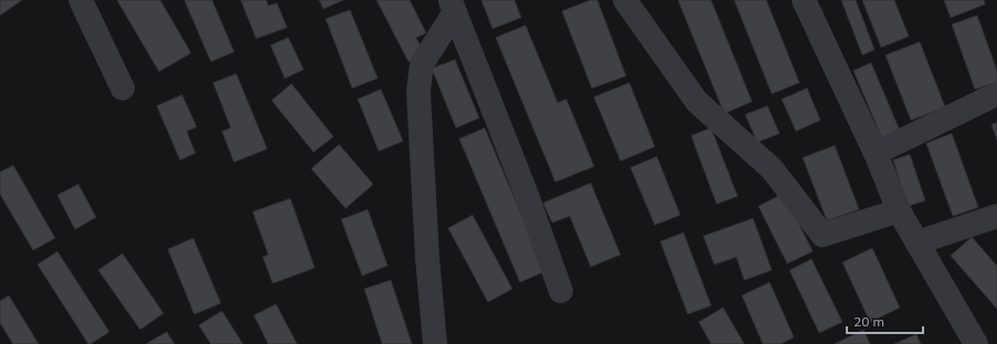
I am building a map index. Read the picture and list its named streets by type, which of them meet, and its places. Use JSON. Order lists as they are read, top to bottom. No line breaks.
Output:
{"scale_bar":"20 m"}
